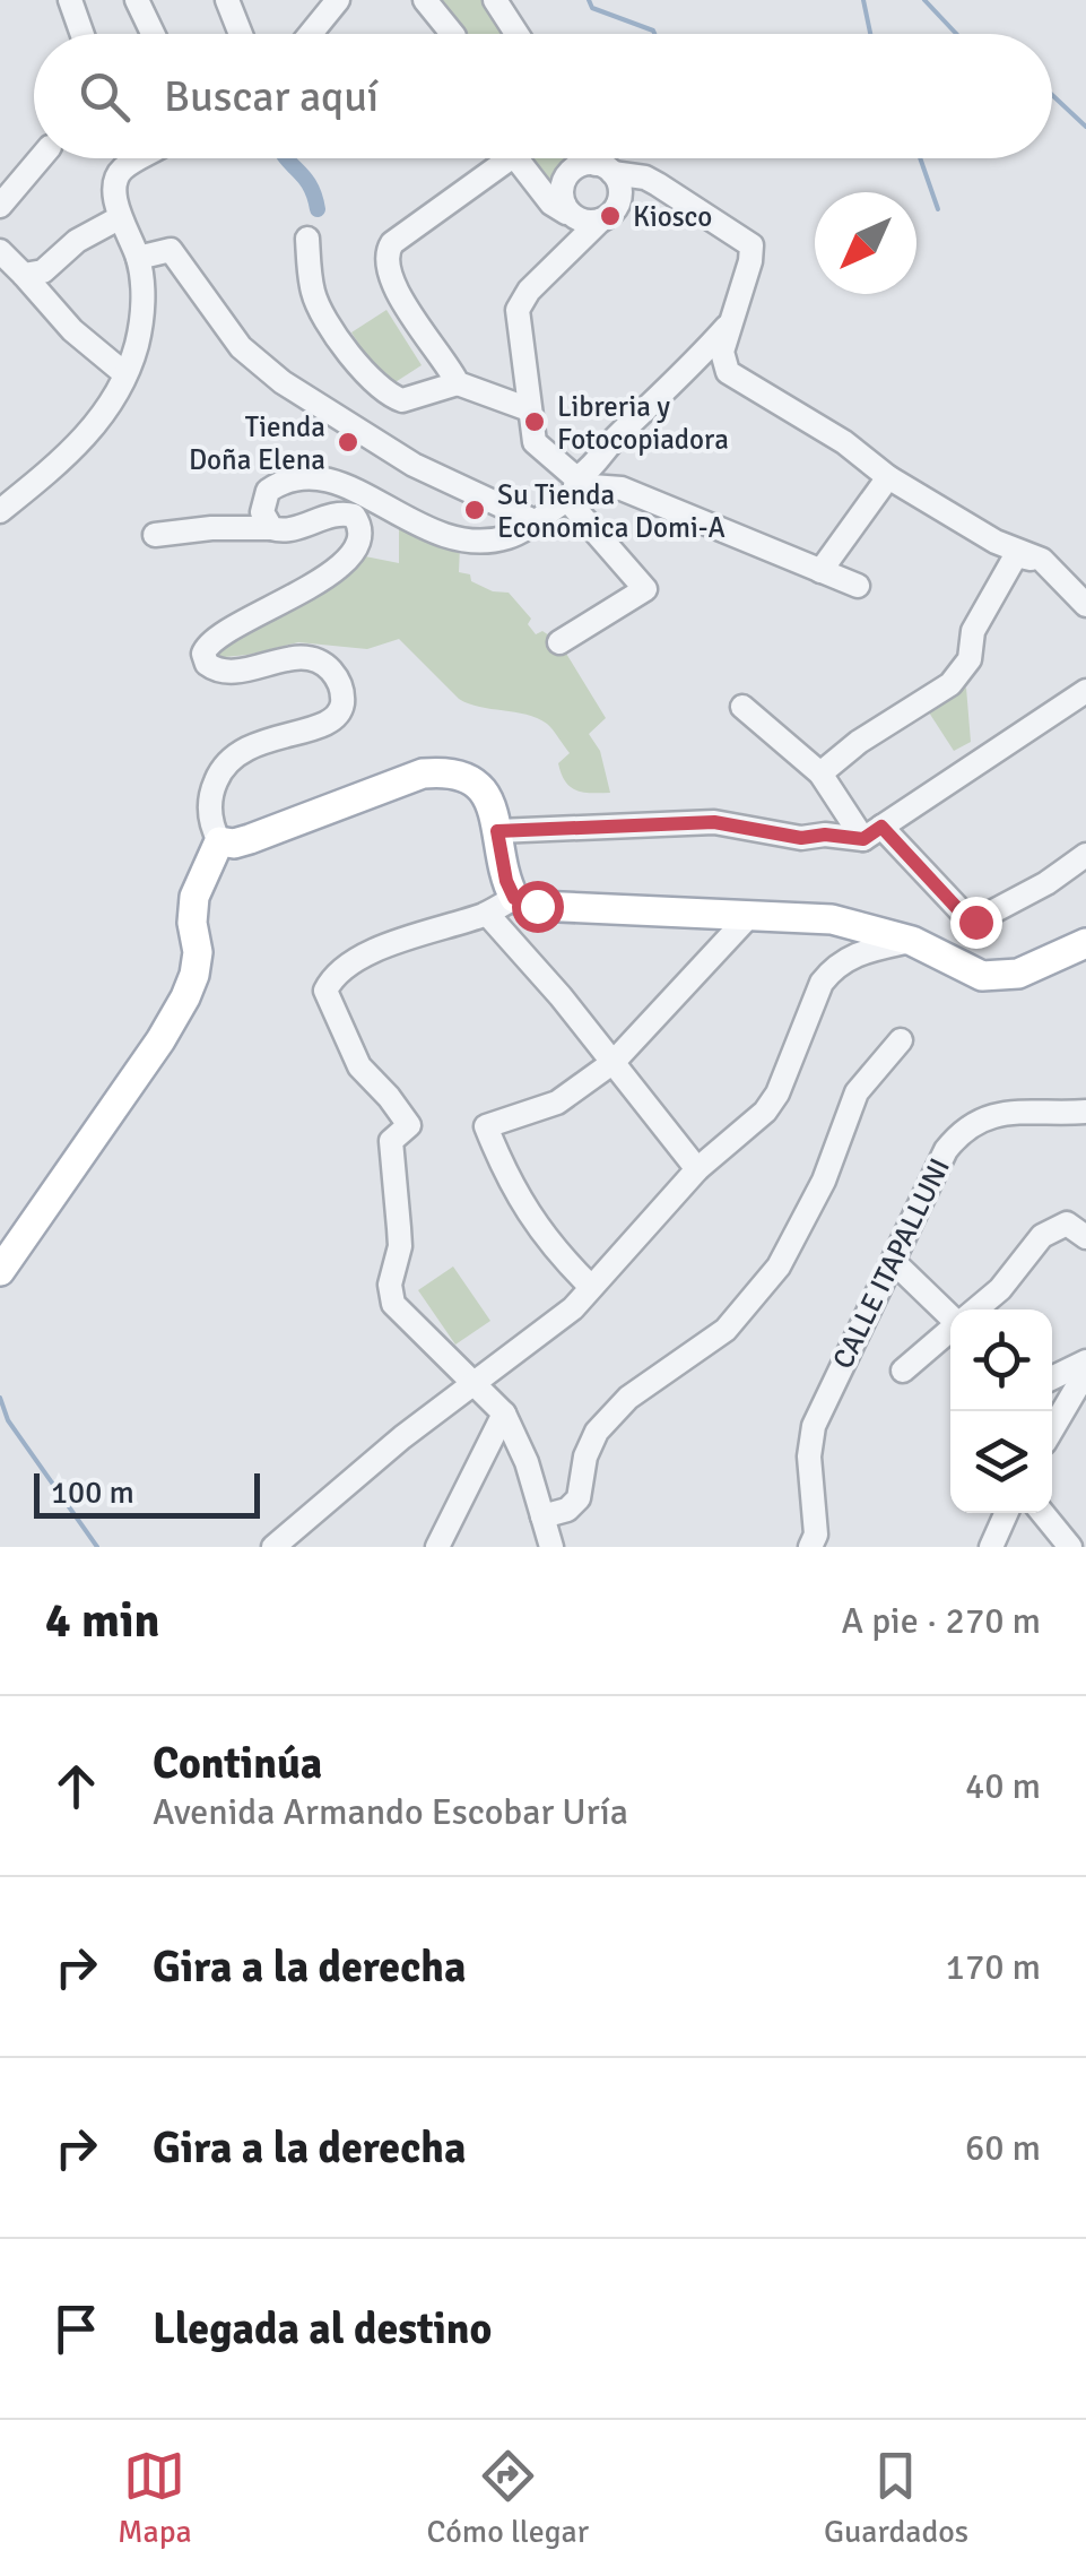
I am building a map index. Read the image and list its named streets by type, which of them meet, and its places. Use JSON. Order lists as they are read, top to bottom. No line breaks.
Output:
{"streets":{"street":["CALLE ITAPALLUNI"]},"places":["Kiosco","Libreria y Fotocopiadora","Tienda Doña Elena","Su Tienda Economica Domi-A"],"scale_bar":"100 m","north":"bottom left","page":{"search":"Buscar aquí","scale":"100 m","heading":["4 min","A pie · 270 m"],"list":[["Continúa","Avenida Armando Escobar Uría","40 m"],["Gira a la derecha","170 m"],["Gira a la derecha","60 m"],"Llegada al destino"],"nav":["Mapa","Cómo llegar","Guardados"]}}
